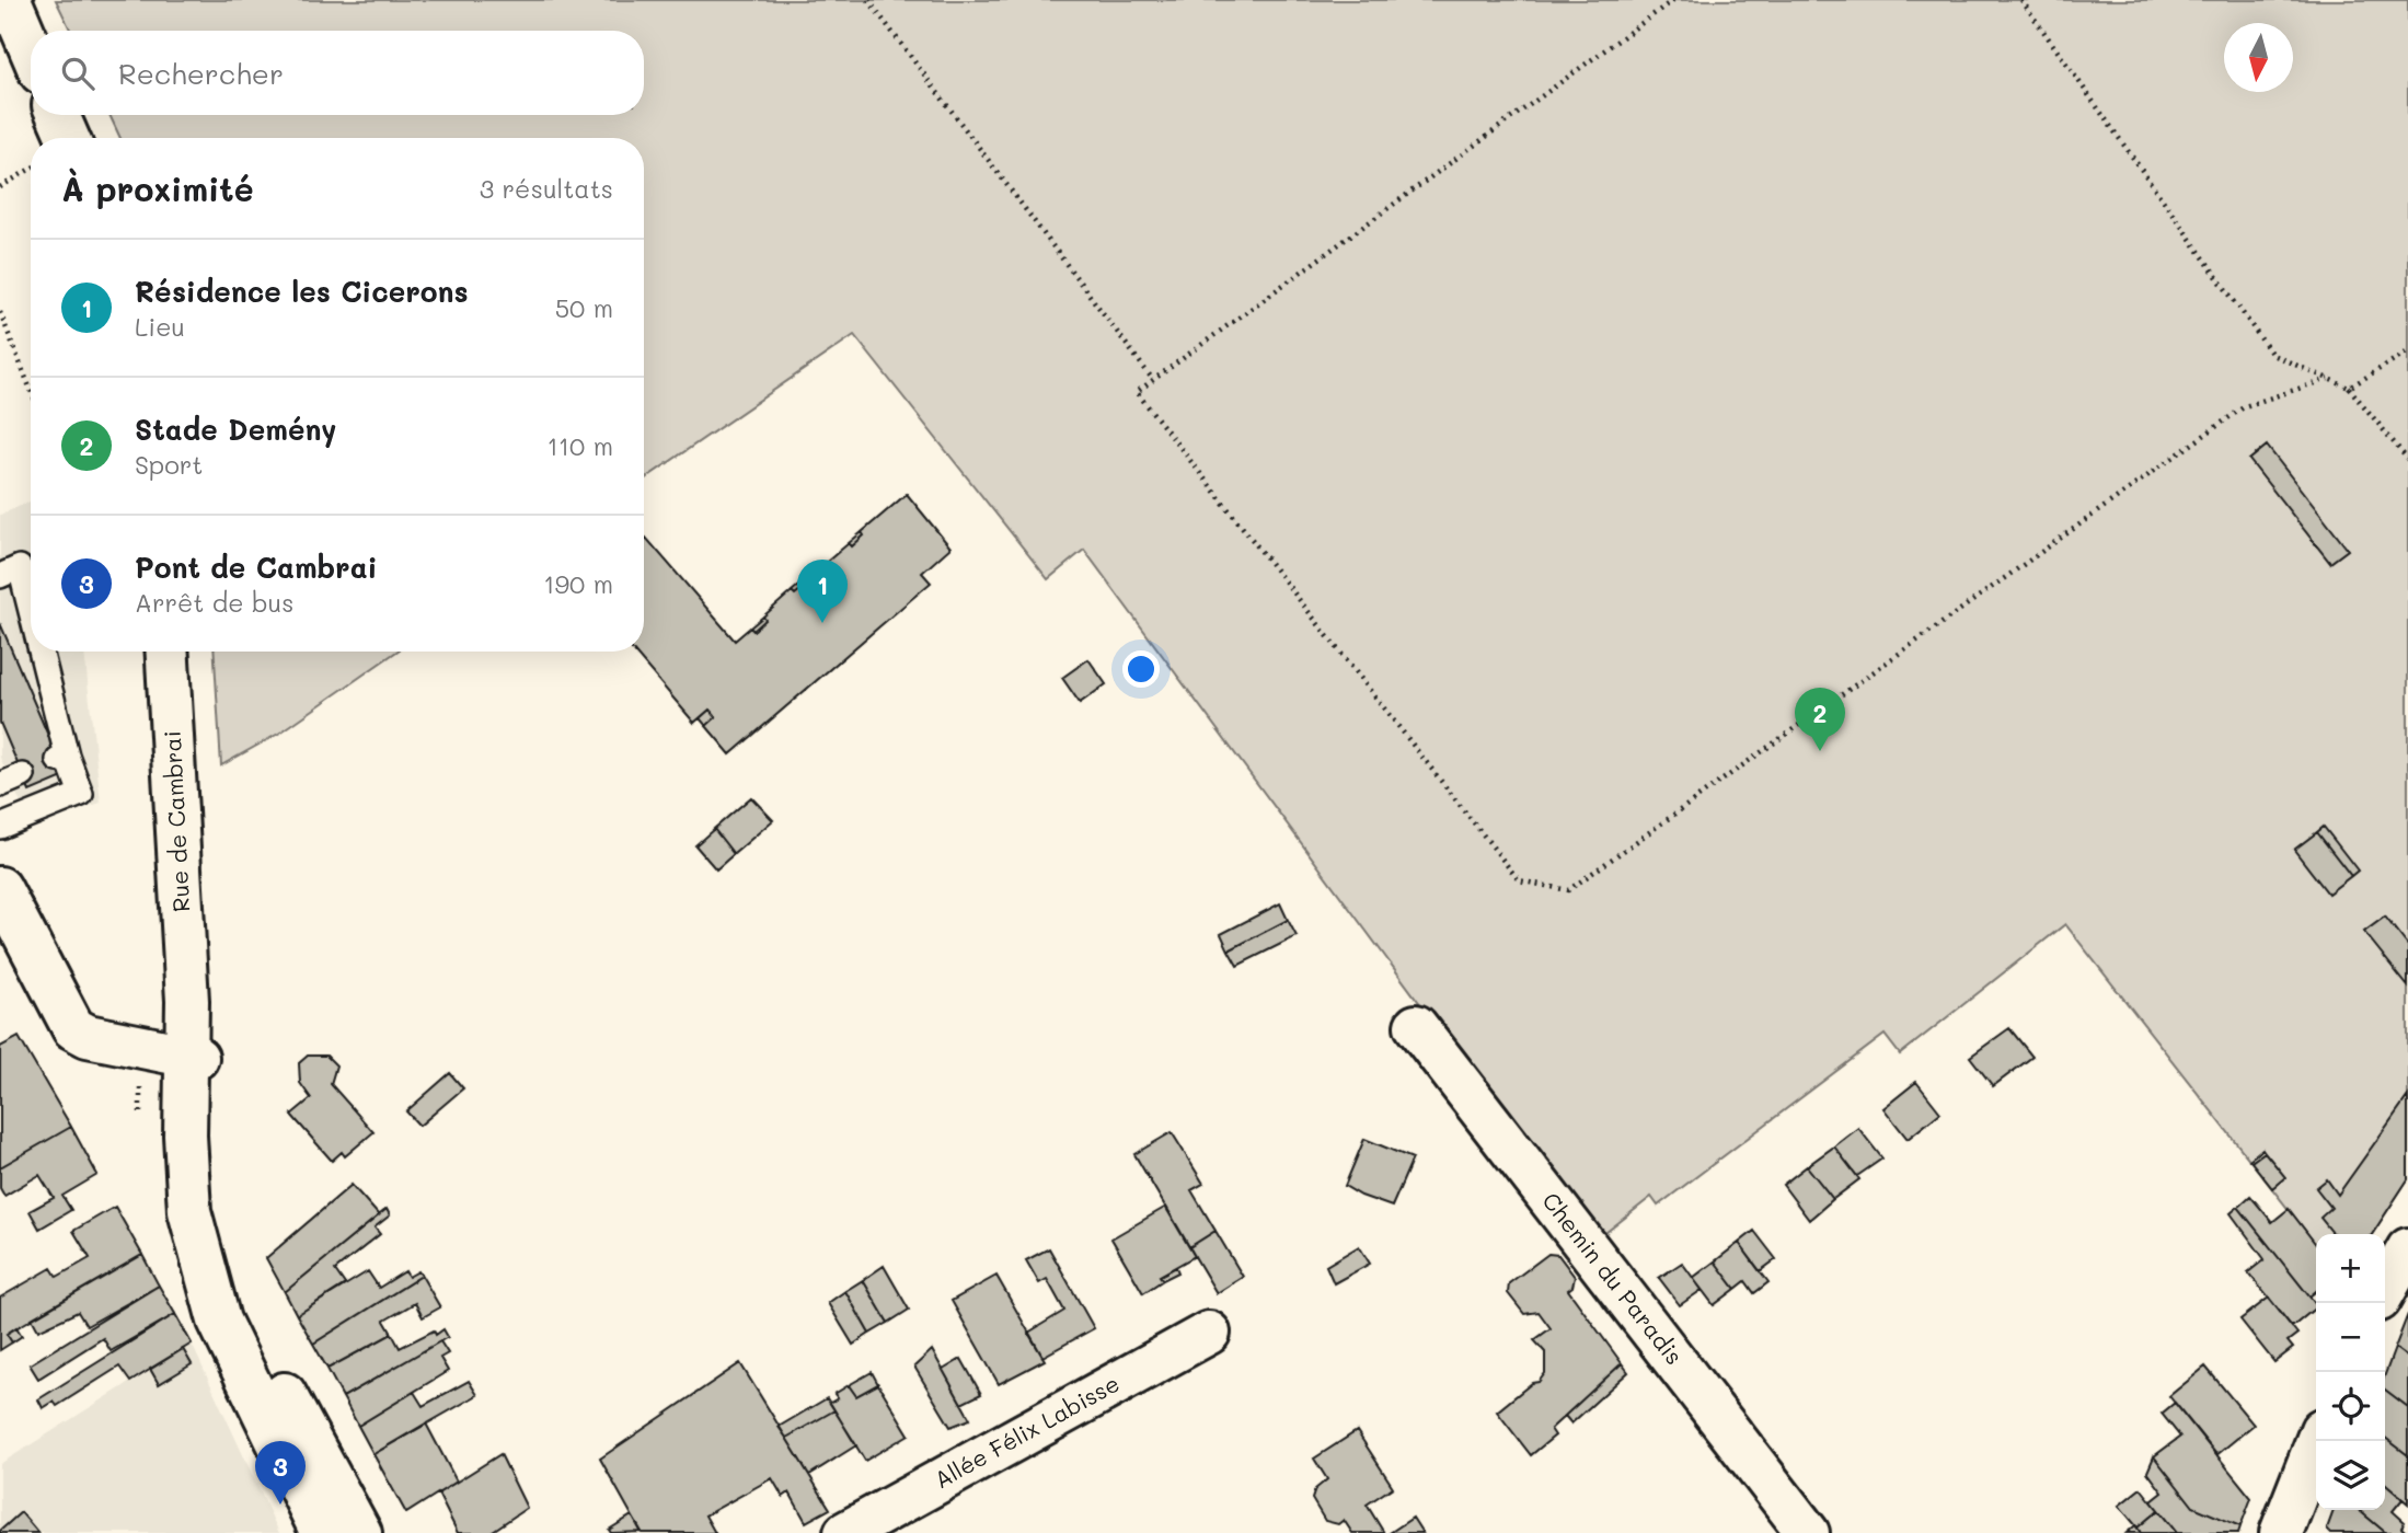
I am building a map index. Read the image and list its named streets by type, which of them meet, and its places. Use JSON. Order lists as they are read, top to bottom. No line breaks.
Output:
{"streets":{"main road":["Rue de Cambrai","Chemin du Paradis","Allée Félix Labisse"]},"north":"bottom","page":{"search":"Rechercher","heading":["À proximité","3 résultats"],"list":[{"mark":"1","name":"Résidence les Cicerons","note":"Lieu","value":"50 m"},{"mark":"2","name":"Stade Demény","note":"Sport","value":"110 m"},{"mark":"3","name":"Pont de Cambrai","note":"Arrêt de bus","value":"190 m"}],"pins":["1","2","3"],"map_buttons":["+","−"]}}
